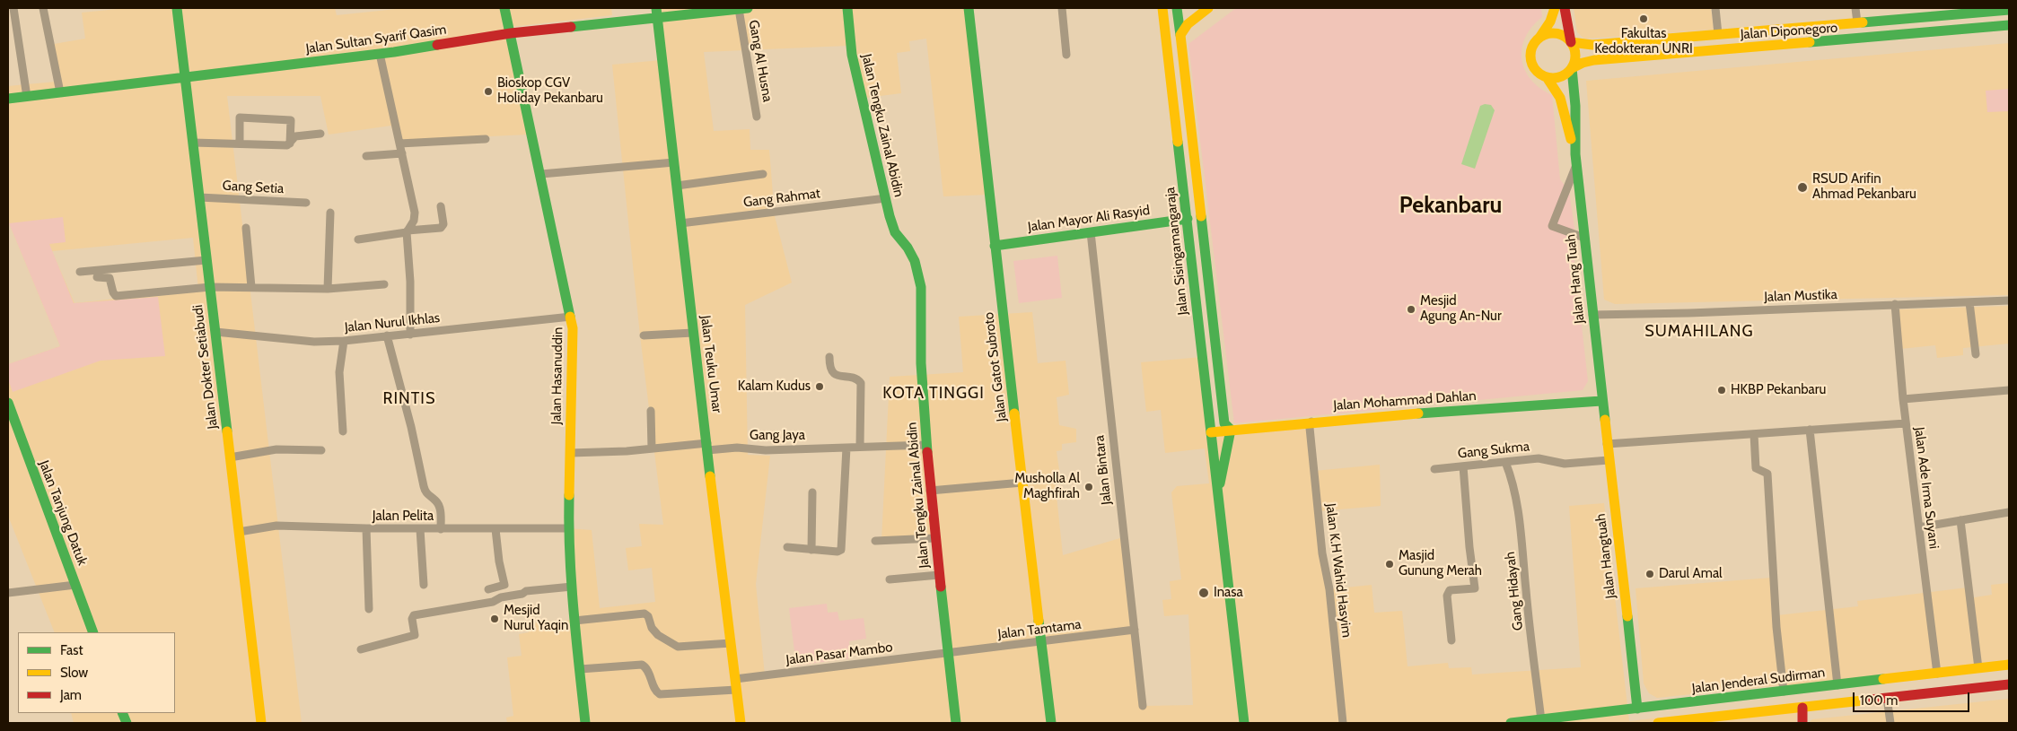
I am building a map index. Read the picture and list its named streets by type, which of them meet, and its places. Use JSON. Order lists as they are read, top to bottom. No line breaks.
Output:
{"streets":{"main road":["Jalan Diponegoro","Jalan Sultan Syarif Qasim","Jalan Tengku Zainal Abidin","Jalan Mayor Ali Rasyid","Jalan Sisingamangaraja","Jalan Hang Tuah","Jalan Teuku Umar","Jalan Dokter Setiabudi","Jalan Gatot Subroto","Jalan Hasanuddin","Jalan Mohammad Dahlan","Jalan Tanjung Datuk","Jalan Hangtuah","Jalan Jenderal Sudirman"],"street":["Gang Al Husna","Gang Setia","Gang Rahmat","Jalan Mustika","Jalan Nurul Ikhlas","Gang Jaya","Gang Sukma","Jalan Bintara","Jalan Ade Irma Suyani","Jalan Pelita","Jalan K.H Wahid Hasyim","Gang Hidayah","Jalan Tamtama","Jalan Pasar Mambo"]},"crossings":[["Jalan Diponegoro","Jalan Hang Tuah"],["Jalan Sultan Syarif Qasim","Gang Al Husna"],["Jalan Sultan Syarif Qasim","Jalan Teuku Umar"],["Jalan Sultan Syarif Qasim","Jalan Dokter Setiabudi"],["Jalan Sultan Syarif Qasim","Jalan Hasanuddin"],["Jalan Tengku Zainal Abidin","Gang Rahmat"],["Jalan Tengku Zainal Abidin","Gang Jaya"],["Jalan Tengku Zainal Abidin","Jalan Tamtama"],["Jalan Tengku Zainal Abidin","Jalan Pasar Mambo"],["Gang Setia","Jalan Dokter Setiabudi"],["Gang Rahmat","Jalan Teuku Umar"],["Jalan Mayor Ali Rasyid","Jalan Sisingamangaraja"],["Jalan Mayor Ali Rasyid","Jalan Gatot Subroto"],["Jalan Mayor Ali Rasyid","Jalan Bintara"],["Jalan Sisingamangaraja","Jalan Mohammad Dahlan"],["Jalan Hang Tuah","Jalan Mustika"],["Jalan Hang Tuah","Jalan Mohammad Dahlan"],["Jalan Hang Tuah","Jalan Hangtuah"],["Jalan Mustika","Jalan Ade Irma Suyani"],["Jalan Nurul Ikhlas","Jalan Dokter Setiabudi"],["Jalan Nurul Ikhlas","Jalan Hasanuddin"],["Jalan Teuku Umar","Gang Jaya"],["Jalan Teuku Umar","Jalan Pasar Mambo"],["Jalan Dokter Setiabudi","Jalan Pelita"],["Jalan Gatot Subroto","Jalan Tamtama"],["Jalan Hasanuddin","Gang Jaya"],["Jalan Hasanuddin","Jalan Pelita"],["Jalan Hasanuddin","Jalan Pasar Mambo"],["Jalan Mohammad Dahlan","Jalan Hangtuah"],["Jalan Mohammad Dahlan","Jalan K.H Wahid Hasyim"],["Gang Sukma","Jalan Hangtuah"],["Gang Sukma","Gang Hidayah"],["Jalan Bintara","Jalan Tamtama"],["Jalan Ade Irma Suyani","Jalan Jenderal Sudirman"],["Jalan Hangtuah","Jalan Jenderal Sudirman"],["Gang Hidayah","Jalan Jenderal Sudirman"],["Jalan Tamtama","Jalan Pasar Mambo"]],"districts":["Pekanbaru","SUMAHILANG","KOTA TINGGI","RINTIS"],"places":["Fakultas Kedokteran UNRI","Bioskop CGV Holiday Pekanbaru","RSUD Arifin Ahmad Pekanbaru","Mesjid Agung An-Nur","Kalam Kudus","HKBP Pekanbaru","Musholla Al Maghfirah","Masjid Gunung Merah","Darul Amal","Inasa","Mesjid Nurul Yaqin"],"legend":["Fast","Slow","Jam"],"scale_bar":"100 m"}
